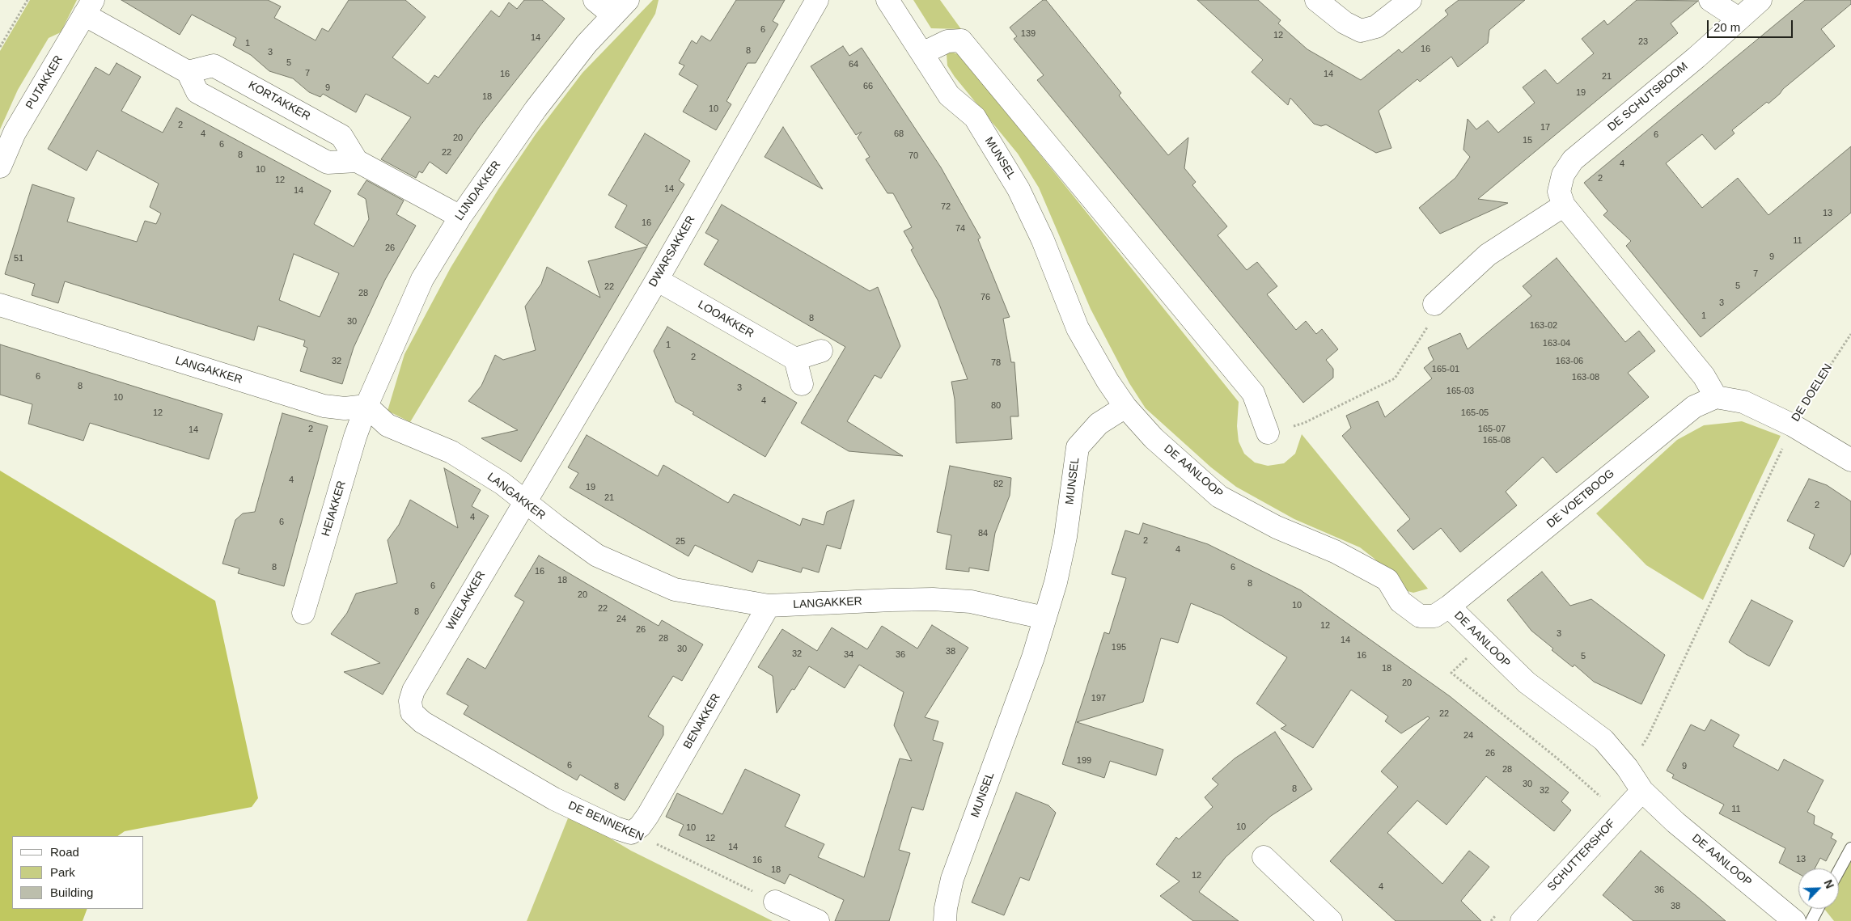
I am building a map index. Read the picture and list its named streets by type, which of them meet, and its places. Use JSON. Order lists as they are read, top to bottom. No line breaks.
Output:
{"streets":{"street":["PUTAKKER","DE SCHUTSBOOM","KORTAKKER","MUNSEL","LIJNDAKKER","DWARSAKKER","LOOAKKER","LANGAKKER","DE DOELEN","DE AANLOOP","DE VOETBOOG","HEIAKKER","WIELAKKER","BENAKKER","DE BENNEKEN","SCHUTTERSHOF"]},"crossings":[["DE SCHUTSBOOM","DE DOELEN"],["DE SCHUTSBOOM","DE VOETBOOG"],["MUNSEL","LANGAKKER"],["MUNSEL","DE AANLOOP"],["LIJNDAKKER","LANGAKKER"],["LIJNDAKKER","HEIAKKER"],["DWARSAKKER","LOOAKKER"],["DWARSAKKER","LANGAKKER"],["DWARSAKKER","WIELAKKER"],["LANGAKKER","HEIAKKER"],["LANGAKKER","WIELAKKER"],["LANGAKKER","BENAKKER"],["DE DOELEN","DE VOETBOOG"],["DE AANLOOP","DE VOETBOOG"],["DE AANLOOP","SCHUTTERSHOF"],["WIELAKKER","DE BENNEKEN"],["BENAKKER","DE BENNEKEN"]],"house_numbers":["6","139","12","14","23","1","16","8","3","5","64","7","16","14","21","66","9","19","18","10","2","17","4","68","6","20","15","6","22","8","70","4","10","2","12","14","14","72","13","16","74","11","26","9","51","7","5","22","28","76","3","1","8","30","163-02","163-04","1","2","32","163-06","78","165-01","6","163-08","8","3","165-03","10","4","80","12","165-05","2","165-07","14","165-08","4","82","19","21","2","4","6","84","2","25","4","8","6","16","18","8","6","20","10","22","8","24","12","26","3","28","14","195","30","38","32","34","36","16","5","18","20","197","22","24","26","199","6","9","28","30","8","8","32","11","10","10","12","14","13","16","18","12","4","36","38"],"legend":["Road","Park","Building"],"scale_bar":"20 m","north":"top right"}
